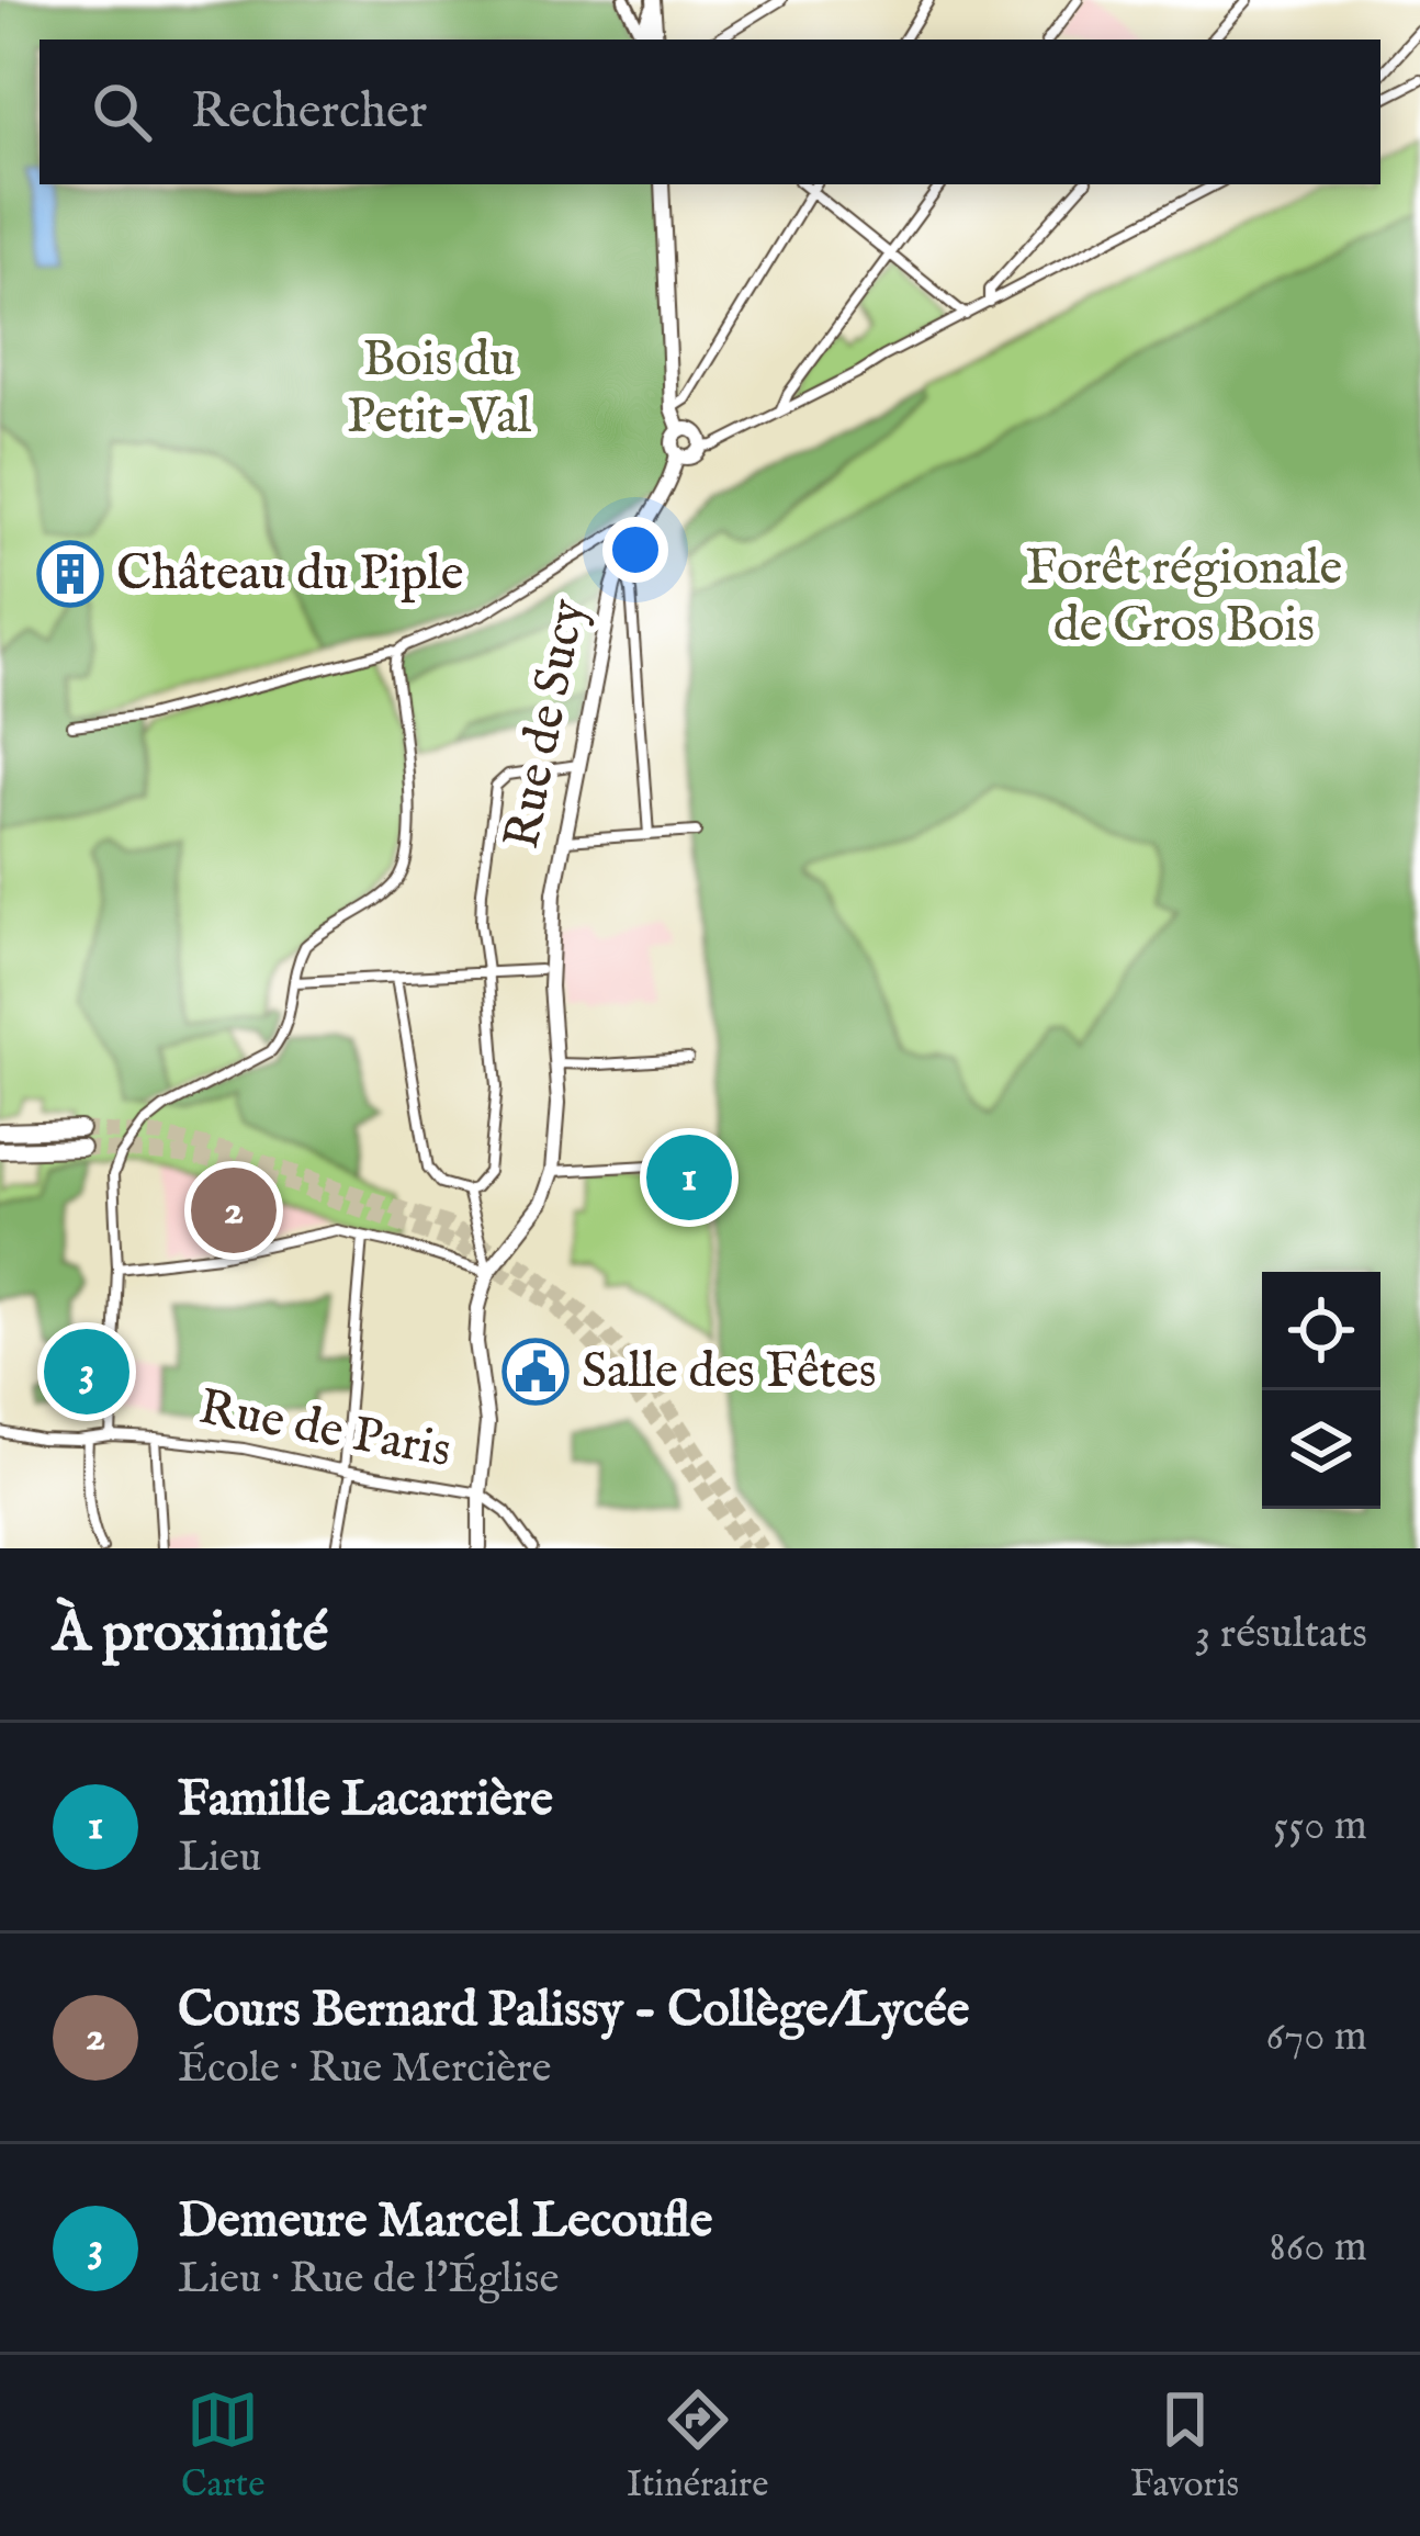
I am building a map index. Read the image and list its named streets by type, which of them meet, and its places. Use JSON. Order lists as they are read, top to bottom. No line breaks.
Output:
{"streets":{"main road":["Rue de Sucy"],"street":["Rue de Paris"]},"crossings":[["Rue de Sucy","Rue de Paris"]],"parks":["Bois du Petit-Val","Forêt régionale de Gros Bois"],"places":{"building":["Château du Piple"],"public building":["Salle des Fêtes"]},"page":{"search":"Rechercher","pins":["1","2","3"],"heading":["À proximité","3 résultats"],"list":[{"mark":"1","name":"Famille Lacarrière","note":"Lieu","value":"550 m"},{"mark":"2","name":"Cours Bernard Palissy - Collège/Lycée","note":"École · Rue Mercière","value":"670 m"},{"mark":"3","name":"Demeure Marcel Lecoufle","note":"Lieu · Rue de l'Église","value":"860 m"}],"nav":["Carte","Itinéraire","Favoris"]}}
